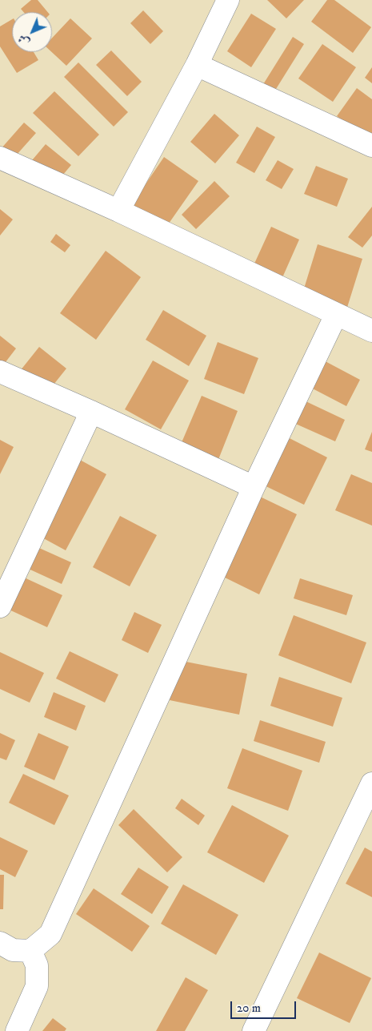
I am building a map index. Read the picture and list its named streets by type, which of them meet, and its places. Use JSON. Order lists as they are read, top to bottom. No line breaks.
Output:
{"scale_bar":"20 m","north":"bottom left"}
